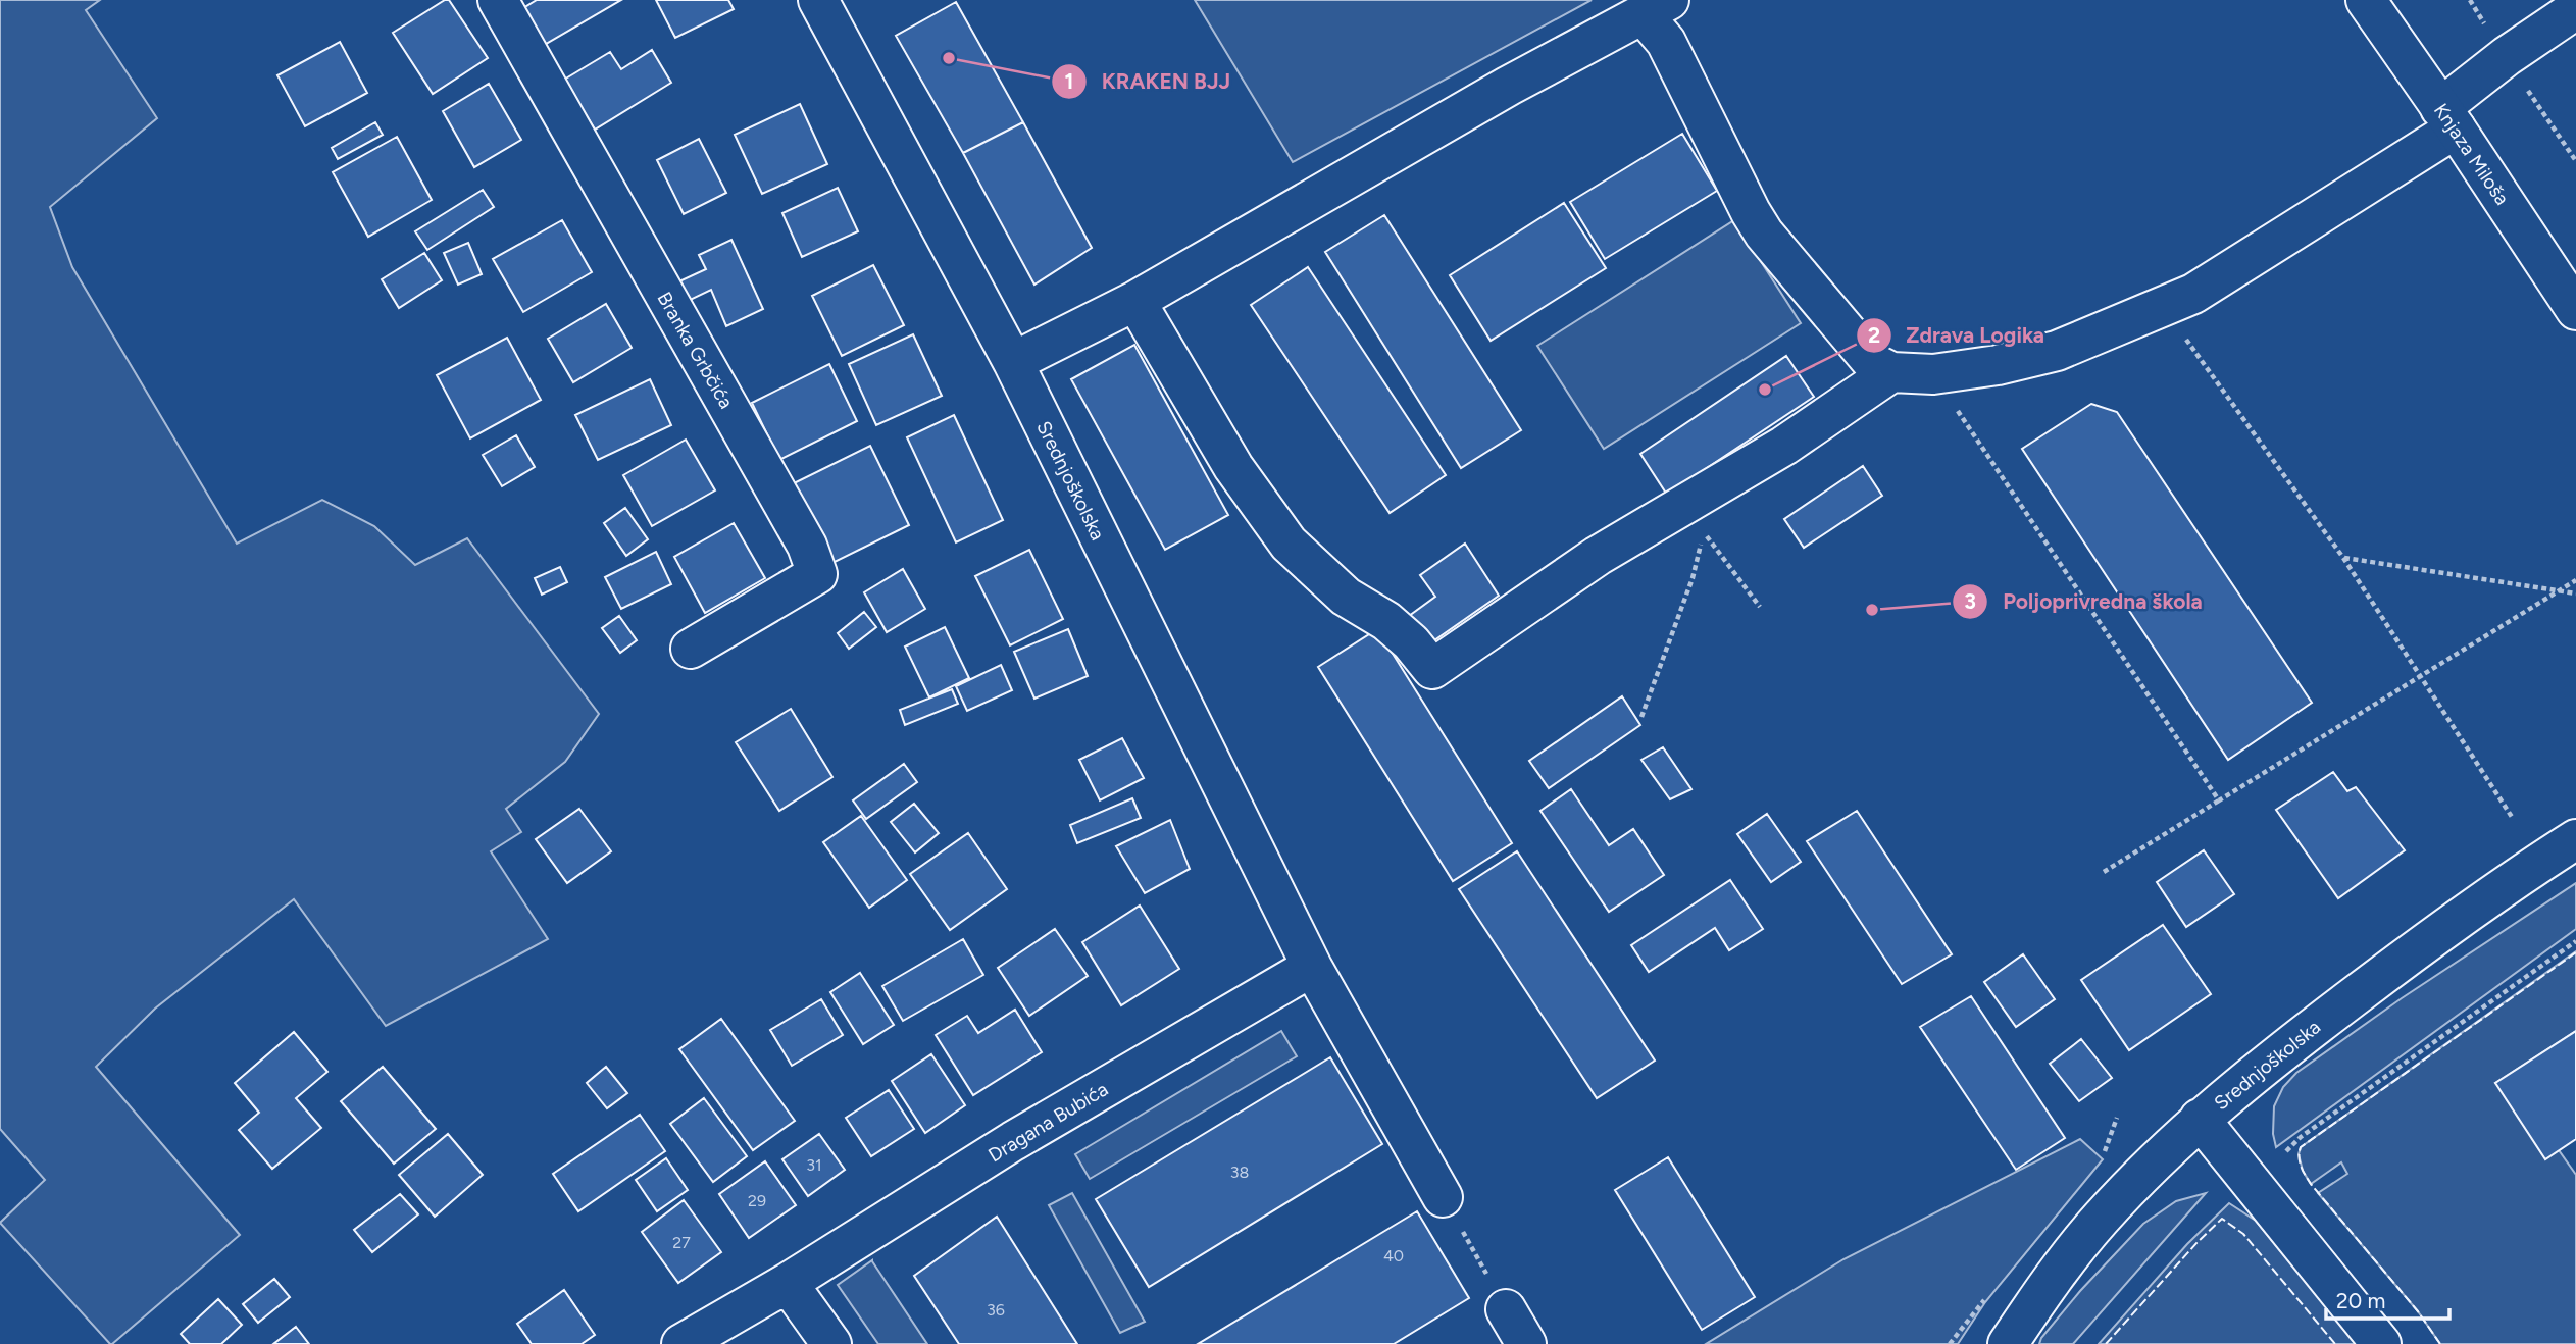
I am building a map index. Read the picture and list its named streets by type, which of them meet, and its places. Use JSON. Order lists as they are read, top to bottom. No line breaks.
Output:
{"streets":{"street":["Knjaza Miloša","Branka Grbčića","Srednjoškolska","Dragana Bubića"]},"crossings":[["Srednjoškolska","Dragana Bubića"]],"places":["KRAKEN BJJ","Zdrava Logika","Poljoprivredna škola"],"house_numbers":["31","38","29","27","40","36"],"scale_bar":"20 m"}
